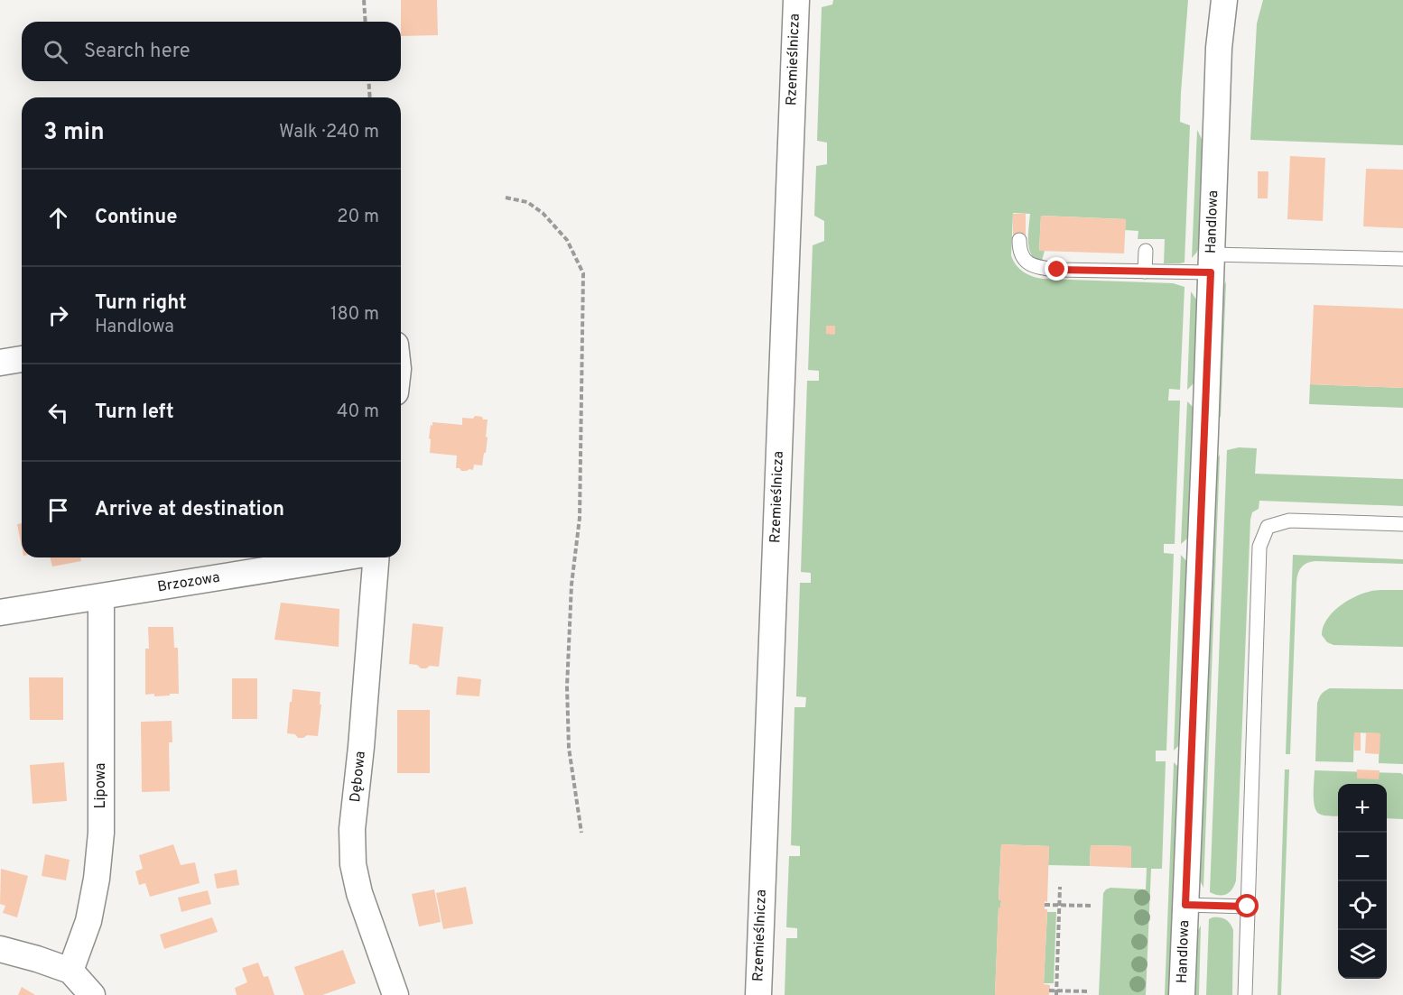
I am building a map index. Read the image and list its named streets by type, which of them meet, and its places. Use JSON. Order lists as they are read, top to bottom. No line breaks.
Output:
{"streets":{"street":["Rzemieślnicza","Handlowa","Brzozowa","Dębowa","Lipowa"]},"crossings":[["Brzozowa","Lipowa"]],"page":{"search":"Search here","heading":["3 min","Walk · 240 m"],"list":[["Continue","20 m"],["Turn right","Handlowa","180 m"],["Turn left","40 m"],"Arrive at destination"],"map_buttons":["+","−"]}}
